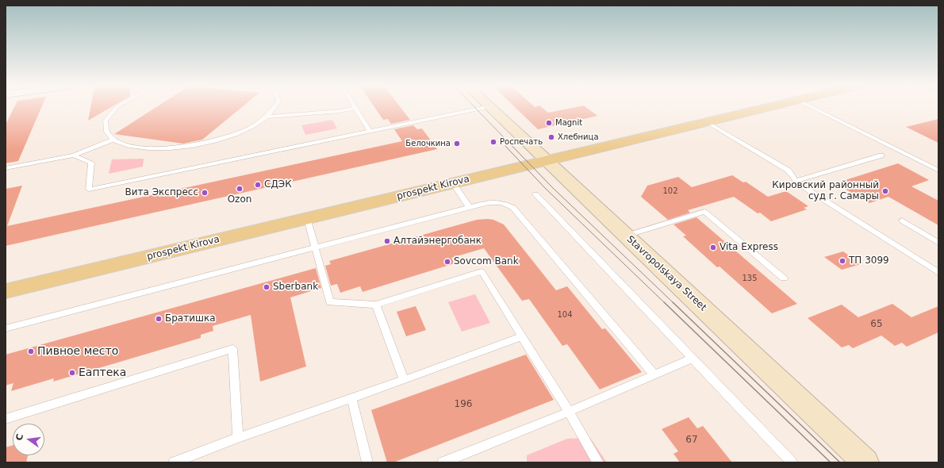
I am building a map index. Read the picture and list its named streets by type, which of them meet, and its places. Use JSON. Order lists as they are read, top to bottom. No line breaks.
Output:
{"streets":{"main road":["prospekt Kirova"],"street":["Stavropolskaya Street"]},"crossings":[["prospekt Kirova","Stavropolskaya Street"]],"places":["Magnit","Хлебница","Роспечать","Белочкина","СДЭК","Ozon","Кировский районный суд г. Самары","Вита Экспресс","Алтайэнергобанк","Vita Express","ТП 3099","Sovcom Bank","Sberbank","Братишка","Пивное место","Еаптека"],"house_numbers":["102","135","104","65","196","67"],"north":"left"}
